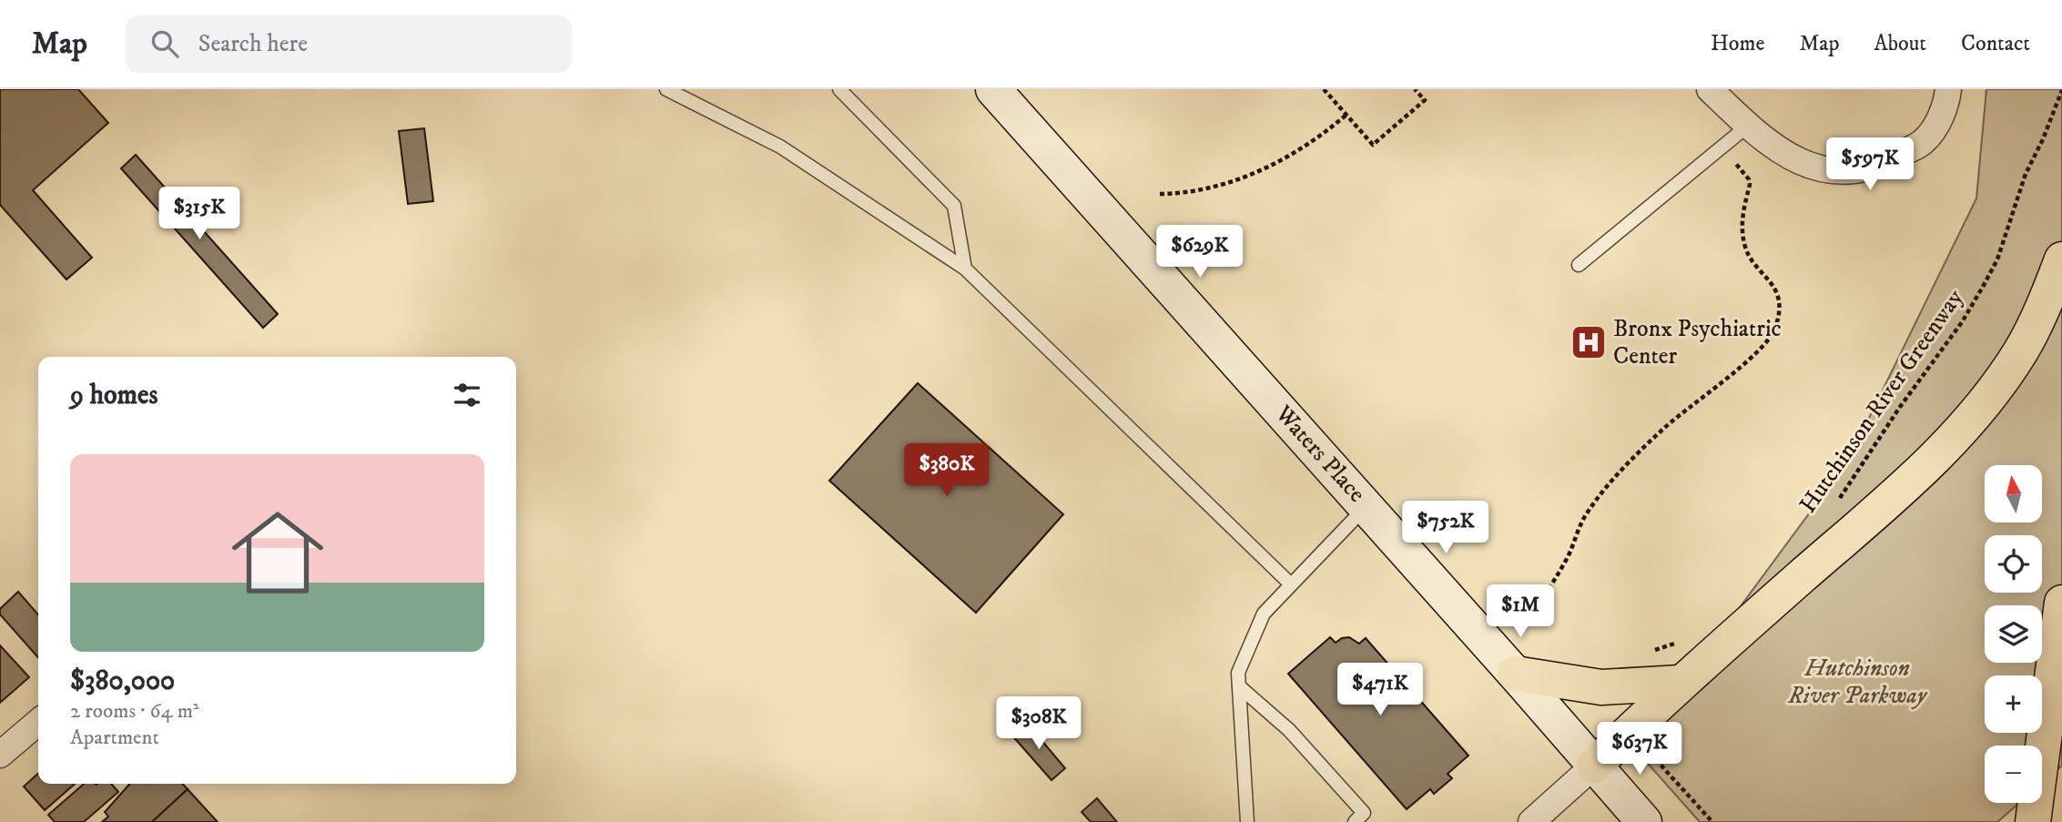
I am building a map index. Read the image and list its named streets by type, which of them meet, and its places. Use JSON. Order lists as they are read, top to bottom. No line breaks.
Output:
{"streets":{"main road":["Waters Place"],"path":["Hutchinson River Greenway"]},"parks":["Hutchinson River Parkway"],"places":{"hospital":["Bronx Psychiatric Center"]},"north":"top","page":{"header":"Map","search":"Search here","nav":["Home","Map","About","Contact"],"price":["$597K","$315K","$629K","$380K","$752K","$1M","$471K","$308K","$637K"],"heading":"9 homes","list":[{"name":"$380,000","note":"2 rooms · 64 m² · Apartment"}],"map_buttons":["+","−"]}}
